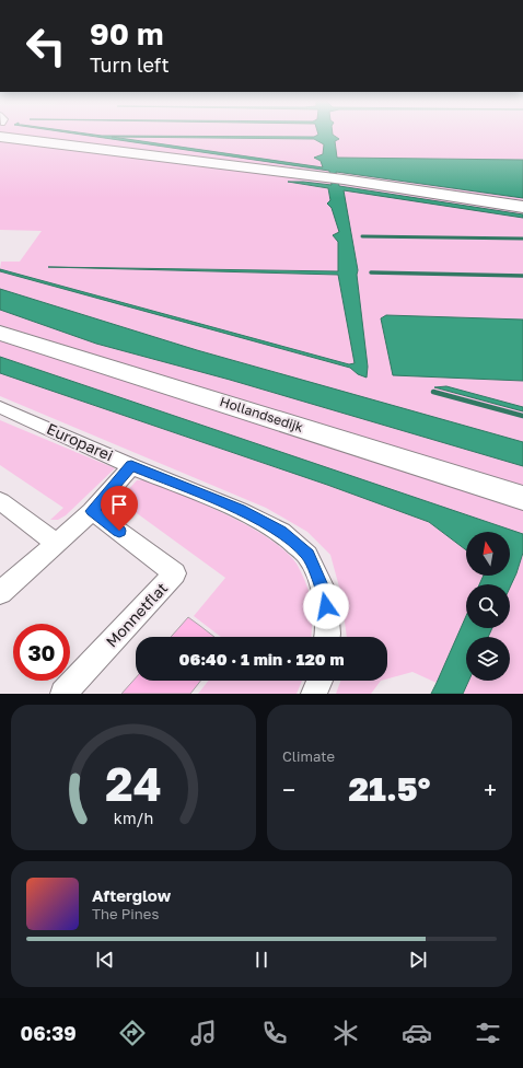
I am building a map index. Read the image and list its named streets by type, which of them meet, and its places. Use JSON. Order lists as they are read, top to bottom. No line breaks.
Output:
{"streets":{"street":["Hollandsedijk","Europarei","Monnetflat"]},"north":"top","page":{"turn":["90 m","Turn left"],"limit":"30","trip":"06:40 · 1 min · 120 m","tile":"Climate","heat":["−","21.5°","+"],"song":["Afterglow","The Pines"],"tabs":"06:39","gauge":["24","km/h"]}}
